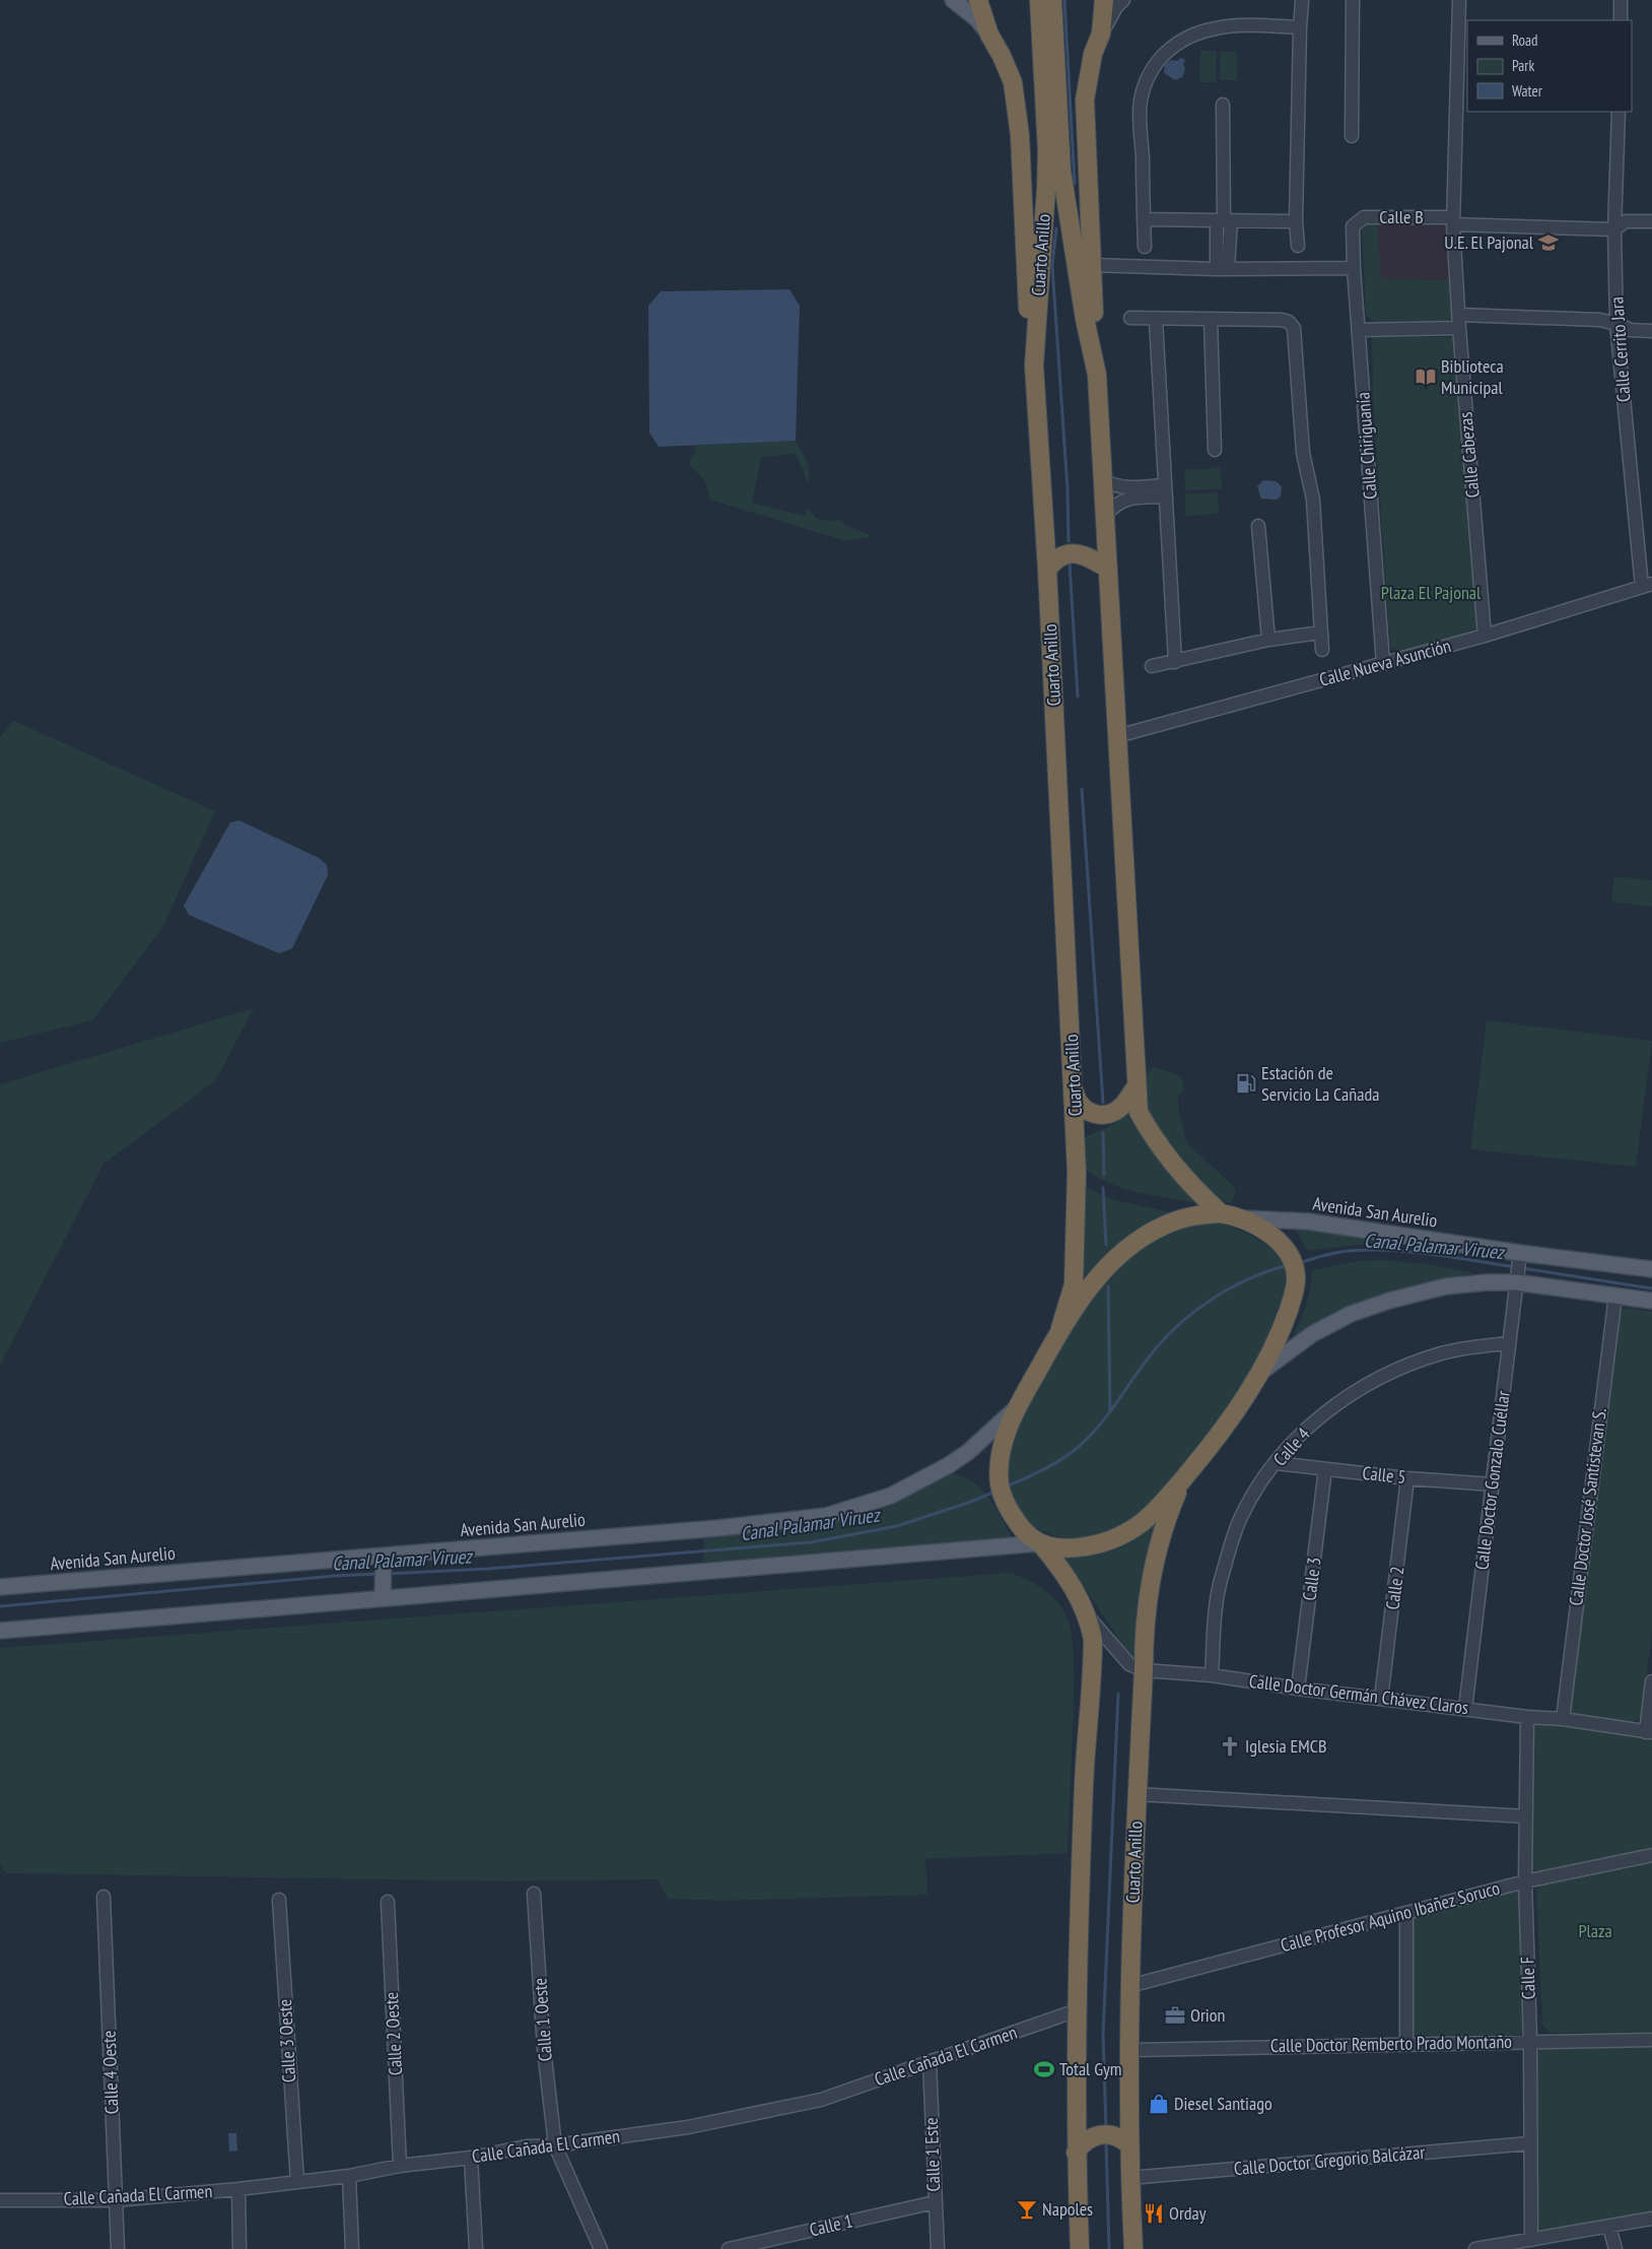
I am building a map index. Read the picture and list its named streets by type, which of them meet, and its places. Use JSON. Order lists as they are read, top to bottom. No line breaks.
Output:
{"streets":{"highway":["Cuarto Anillo"],"main road":["Avenida San Aurelio"],"street":["Calle B","Calle Cerrito Jara","Calle Chiriguanía","Calle Cabezas","Calle Nueva Asunción","Calle 4","Calle 5","Calle Doctor Gonzalo Cuéllar","Calle Doctor José Santistevan S.","Calle 3","Calle 2","Calle Doctor Germán Chávez Claros","Calle Profesor Aquino Ibañez Soruco","Calle F","Calle 1 Oeste","Calle 2 Oeste","Calle 3 Oeste","Calle Doctor Remberto Prado Montaño","Calle Cañada El Carmen","Calle 4 Oeste","Calle 1 Este","Calle Doctor Gregorio Balcázar","Calle 1"]},"crossings":[["Calle B","Calle Cerrito Jara"],["Calle B","Calle Chiriguanía"],["Calle B","Calle Cabezas"],["Cuarto Anillo","Calle Nueva Asunción"],["Cuarto Anillo","Calle Doctor Germán Chávez Claros"],["Cuarto Anillo","Calle Profesor Aquino Ibañez Soruco"],["Cuarto Anillo","Calle Doctor Remberto Prado Montaño"],["Cuarto Anillo","Calle Doctor Gregorio Balcázar"],["Calle Cerrito Jara","Calle Nueva Asunción"],["Calle Chiriguanía","Calle Nueva Asunción"],["Calle Cabezas","Calle Nueva Asunción"],["Avenida San Aurelio","Calle Doctor Gonzalo Cuéllar"],["Calle 4","Calle 5"],["Calle 4","Calle Doctor Gonzalo Cuéllar"],["Calle 4","Calle Doctor Germán Chávez Claros"],["Calle 5","Calle Doctor Gonzalo Cuéllar"],["Calle 5","Calle 3"],["Calle 5","Calle 2"],["Calle Doctor Gonzalo Cuéllar","Calle Doctor Germán Chávez Claros"],["Calle Doctor José Santistevan S.","Calle Doctor Germán Chávez Claros"],["Calle 3","Calle Doctor Germán Chávez Claros"],["Calle 2","Calle Doctor Germán Chávez Claros"],["Calle Doctor Germán Chávez Claros","Calle F"],["Calle Profesor Aquino Ibañez Soruco","Calle F"],["Calle F","Calle Doctor Remberto Prado Montaño"],["Calle F","Calle Doctor Gregorio Balcázar"],["Calle 1 Oeste","Calle Cañada El Carmen"],["Calle 2 Oeste","Calle Cañada El Carmen"],["Calle 3 Oeste","Calle Cañada El Carmen"],["Calle Cañada El Carmen","Calle 4 Oeste"],["Calle Cañada El Carmen","Calle 1 Este"],["Calle 1 Este","Calle 1"]],"water":["Canal Palamar Viruez"],"parks":["Plaza El Pajonal","Plaza"],"places":{"school or university":["U.E. El Pajonal"],"library":["Biblioteca Municipal"],"fuel station":["Estación de Servicio La Cañada"],"church":["Iglesia EMCB"],"office":["Orion"],"sports":["Total Gym"],"shop":["Diesel Santiago"],"bar":["Napoles"],"restaurant":["Orday"]},"legend":["Road","Park","Water"]}
